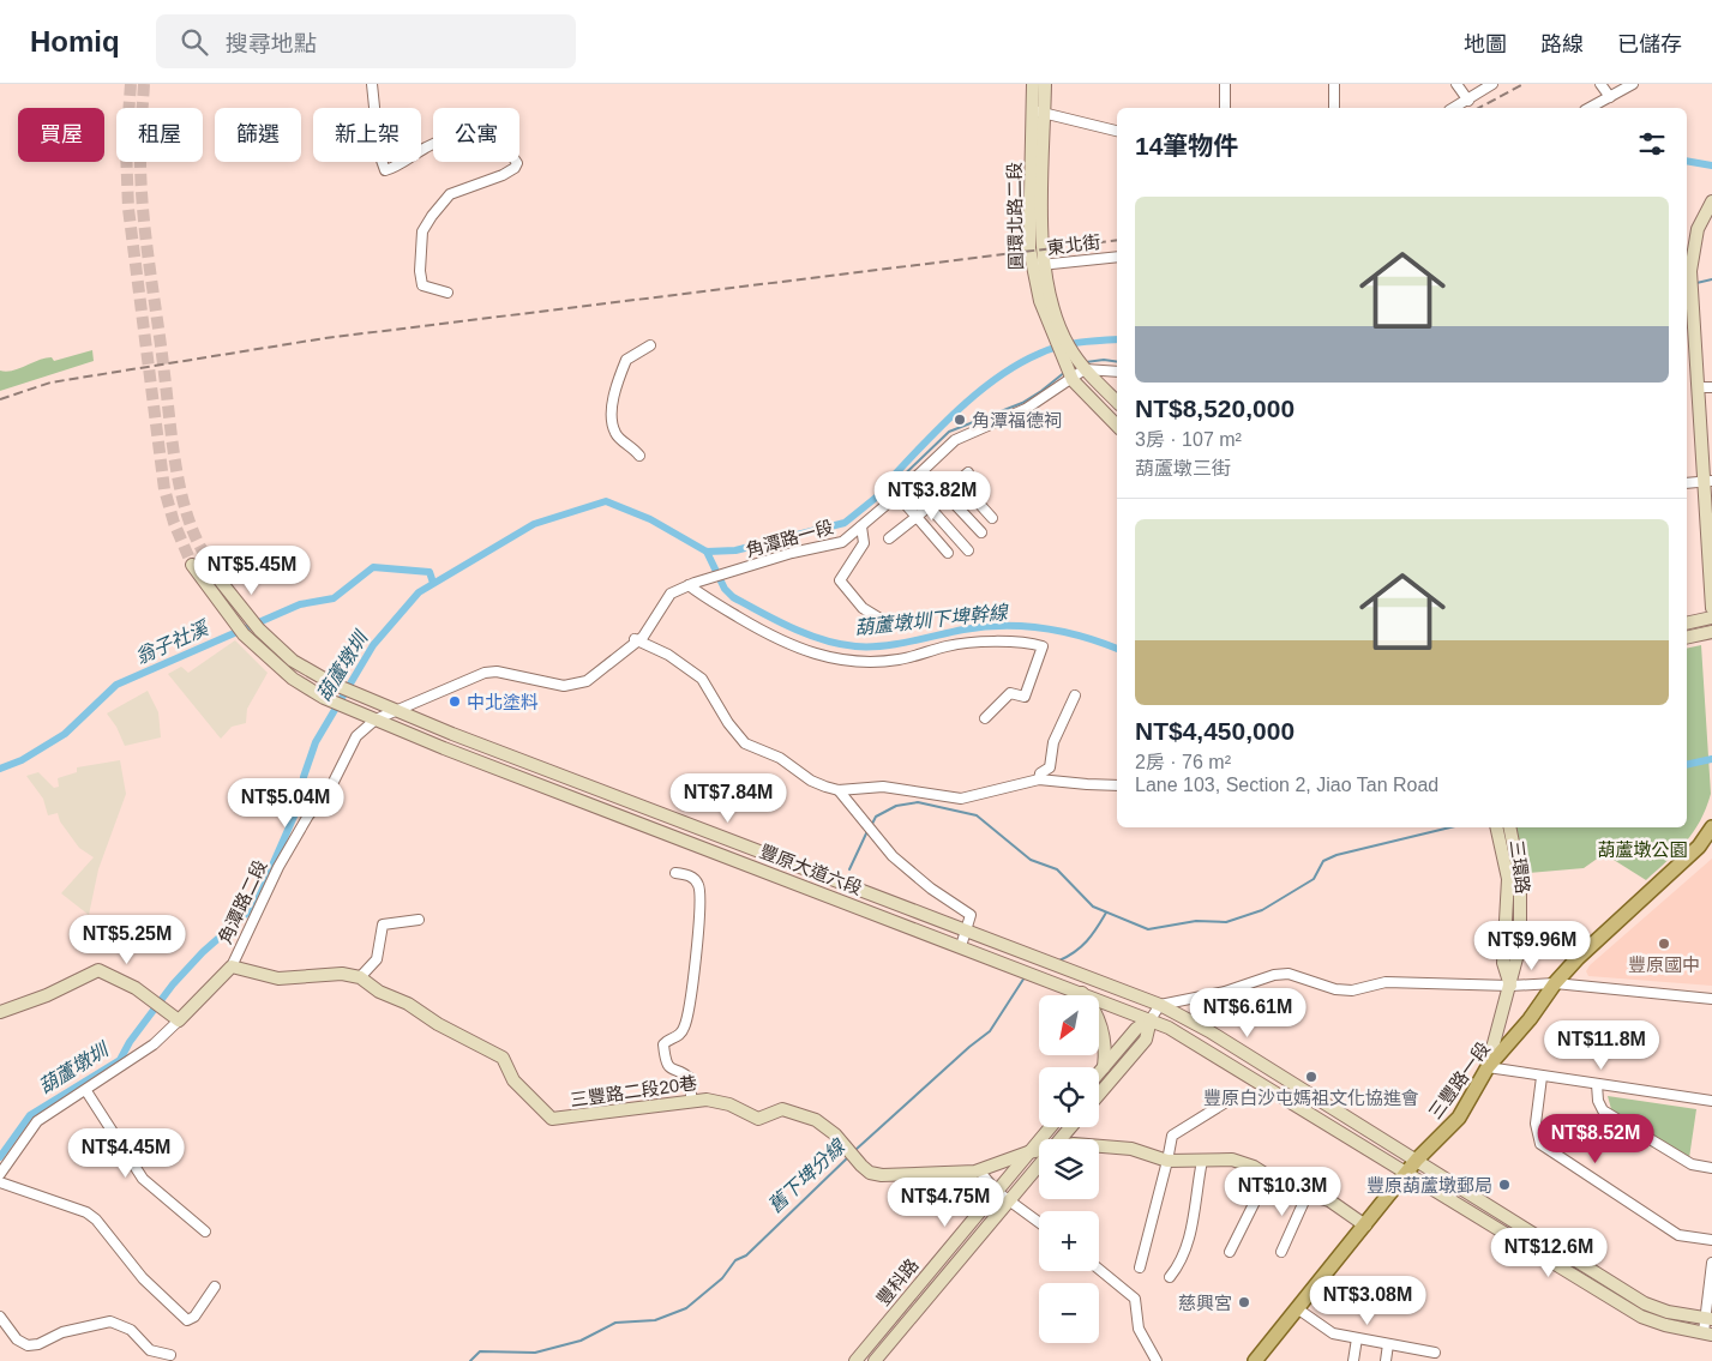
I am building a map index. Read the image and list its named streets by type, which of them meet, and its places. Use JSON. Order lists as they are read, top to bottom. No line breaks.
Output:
{"streets":{"main road":["三豐路一段"],"street":["圓環北路二段","東北街","角潭路一段","三環路","豐原大道六段","角潭路二段","三豐路二段20巷","豐科路"]},"crossings":[["圓環北路二段","東北街"],["圓環北路二段","角潭路一段"],["角潭路一段","角潭路二段"],["三環路","三豐路一段"],["豐原大道六段","角潭路二段"],["豐原大道六段","三豐路一段"],["角潭路二段","三豐路二段20巷"],["三豐路一段","三豐路二段20巷"],["三豐路二段20巷","豐科路"]],"water":["葫蘆墩圳下埤幹線","翁子社溪","葫蘆墩圳","舊下埤分線"],"parks":["葫蘆墩公園"],"places":["角潭福德祠","中北塗料","豐原國中","豐原白沙屯媽祖文化協進會","豐原葫蘆墩郵局","慈興宮"],"north":"bottom left","page":{"header":"Homiq","search":"搜尋地點","nav":["地圖","路線","已儲存"],"chip":["買屋","租屋","篩選","新上架","公寓"],"heading":"14筆物件","list":[{"name":"NT$8,520,000","note":"3房 · 107 m² · 葫蘆墩三街"},{"name":"NT$4,450,000","note":"2房 · 76 m² · Lane 103, Section 2, Jiao Tan Road"}],"price":["NT$3.82M","NT$5.45M","NT$7.84M","NT$5.04M","NT$5.25M","NT$9.96M","NT$6.61M","NT$11.8M","NT$8.52M","NT$4.45M","NT$10.3M","NT$4.75M","NT$12.6M","NT$3.08M"],"map_buttons":["+","−"]}}
